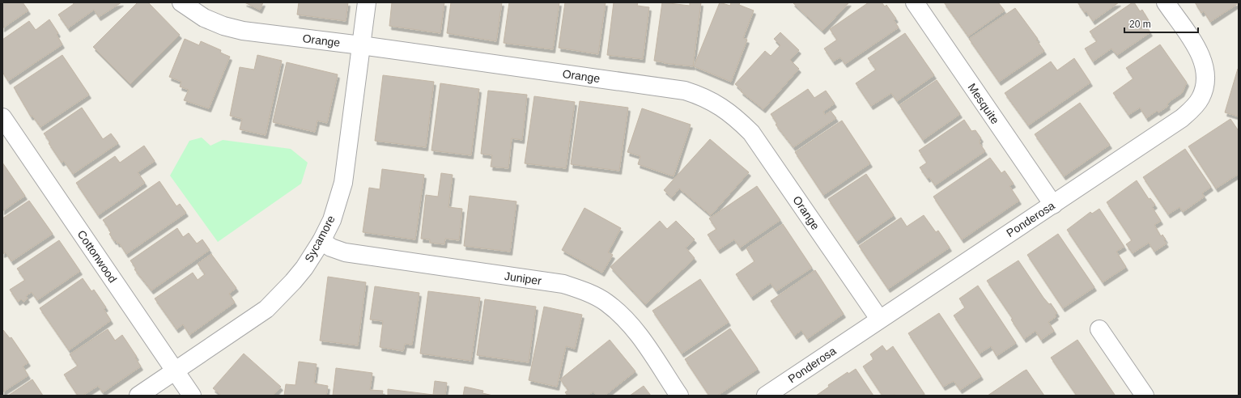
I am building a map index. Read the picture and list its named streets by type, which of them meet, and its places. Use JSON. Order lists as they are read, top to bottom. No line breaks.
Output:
{"streets":{"lane":["Orange","Mesquite","Ponderosa","Sycamore","Cottonwood","Juniper"]},"crossings":[["Orange","Ponderosa"],["Orange","Sycamore"],["Mesquite","Ponderosa"],["Sycamore","Cottonwood"],["Sycamore","Juniper"]],"scale_bar":"20 m"}
